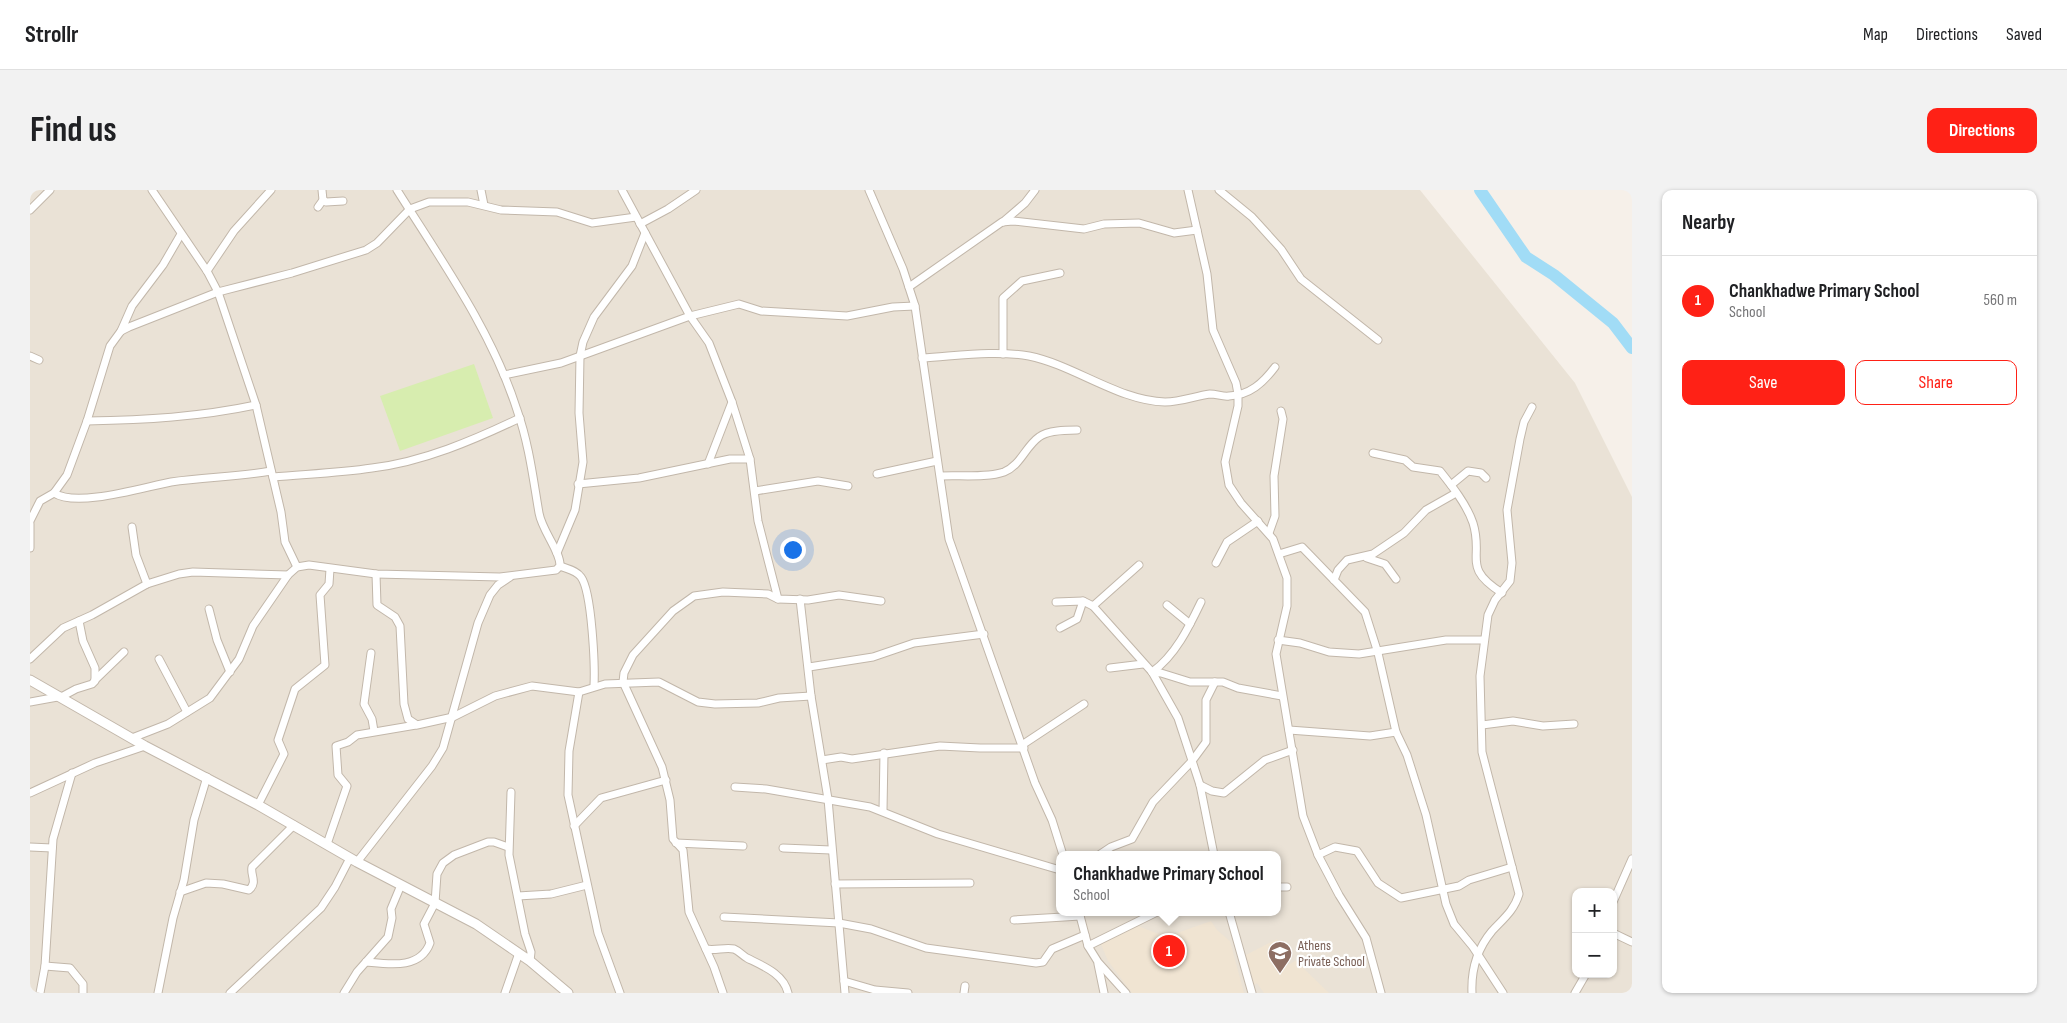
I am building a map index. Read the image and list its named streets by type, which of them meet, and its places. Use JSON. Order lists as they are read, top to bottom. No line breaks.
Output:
{"places":{"school or university":["Athens Private School"]},"page":{"header":"Strollr","nav":["Map","Directions","Saved"],"buttons":["Directions",["Save","Share"]],"title":"Find us","heading":"Nearby","list":[{"mark":"1","name":"Chankhadwe Primary School","note":"School","value":"560 m"}],"popup":["Chankhadwe Primary School","School"],"map_buttons":["+","−"],"pins":"1"}}
